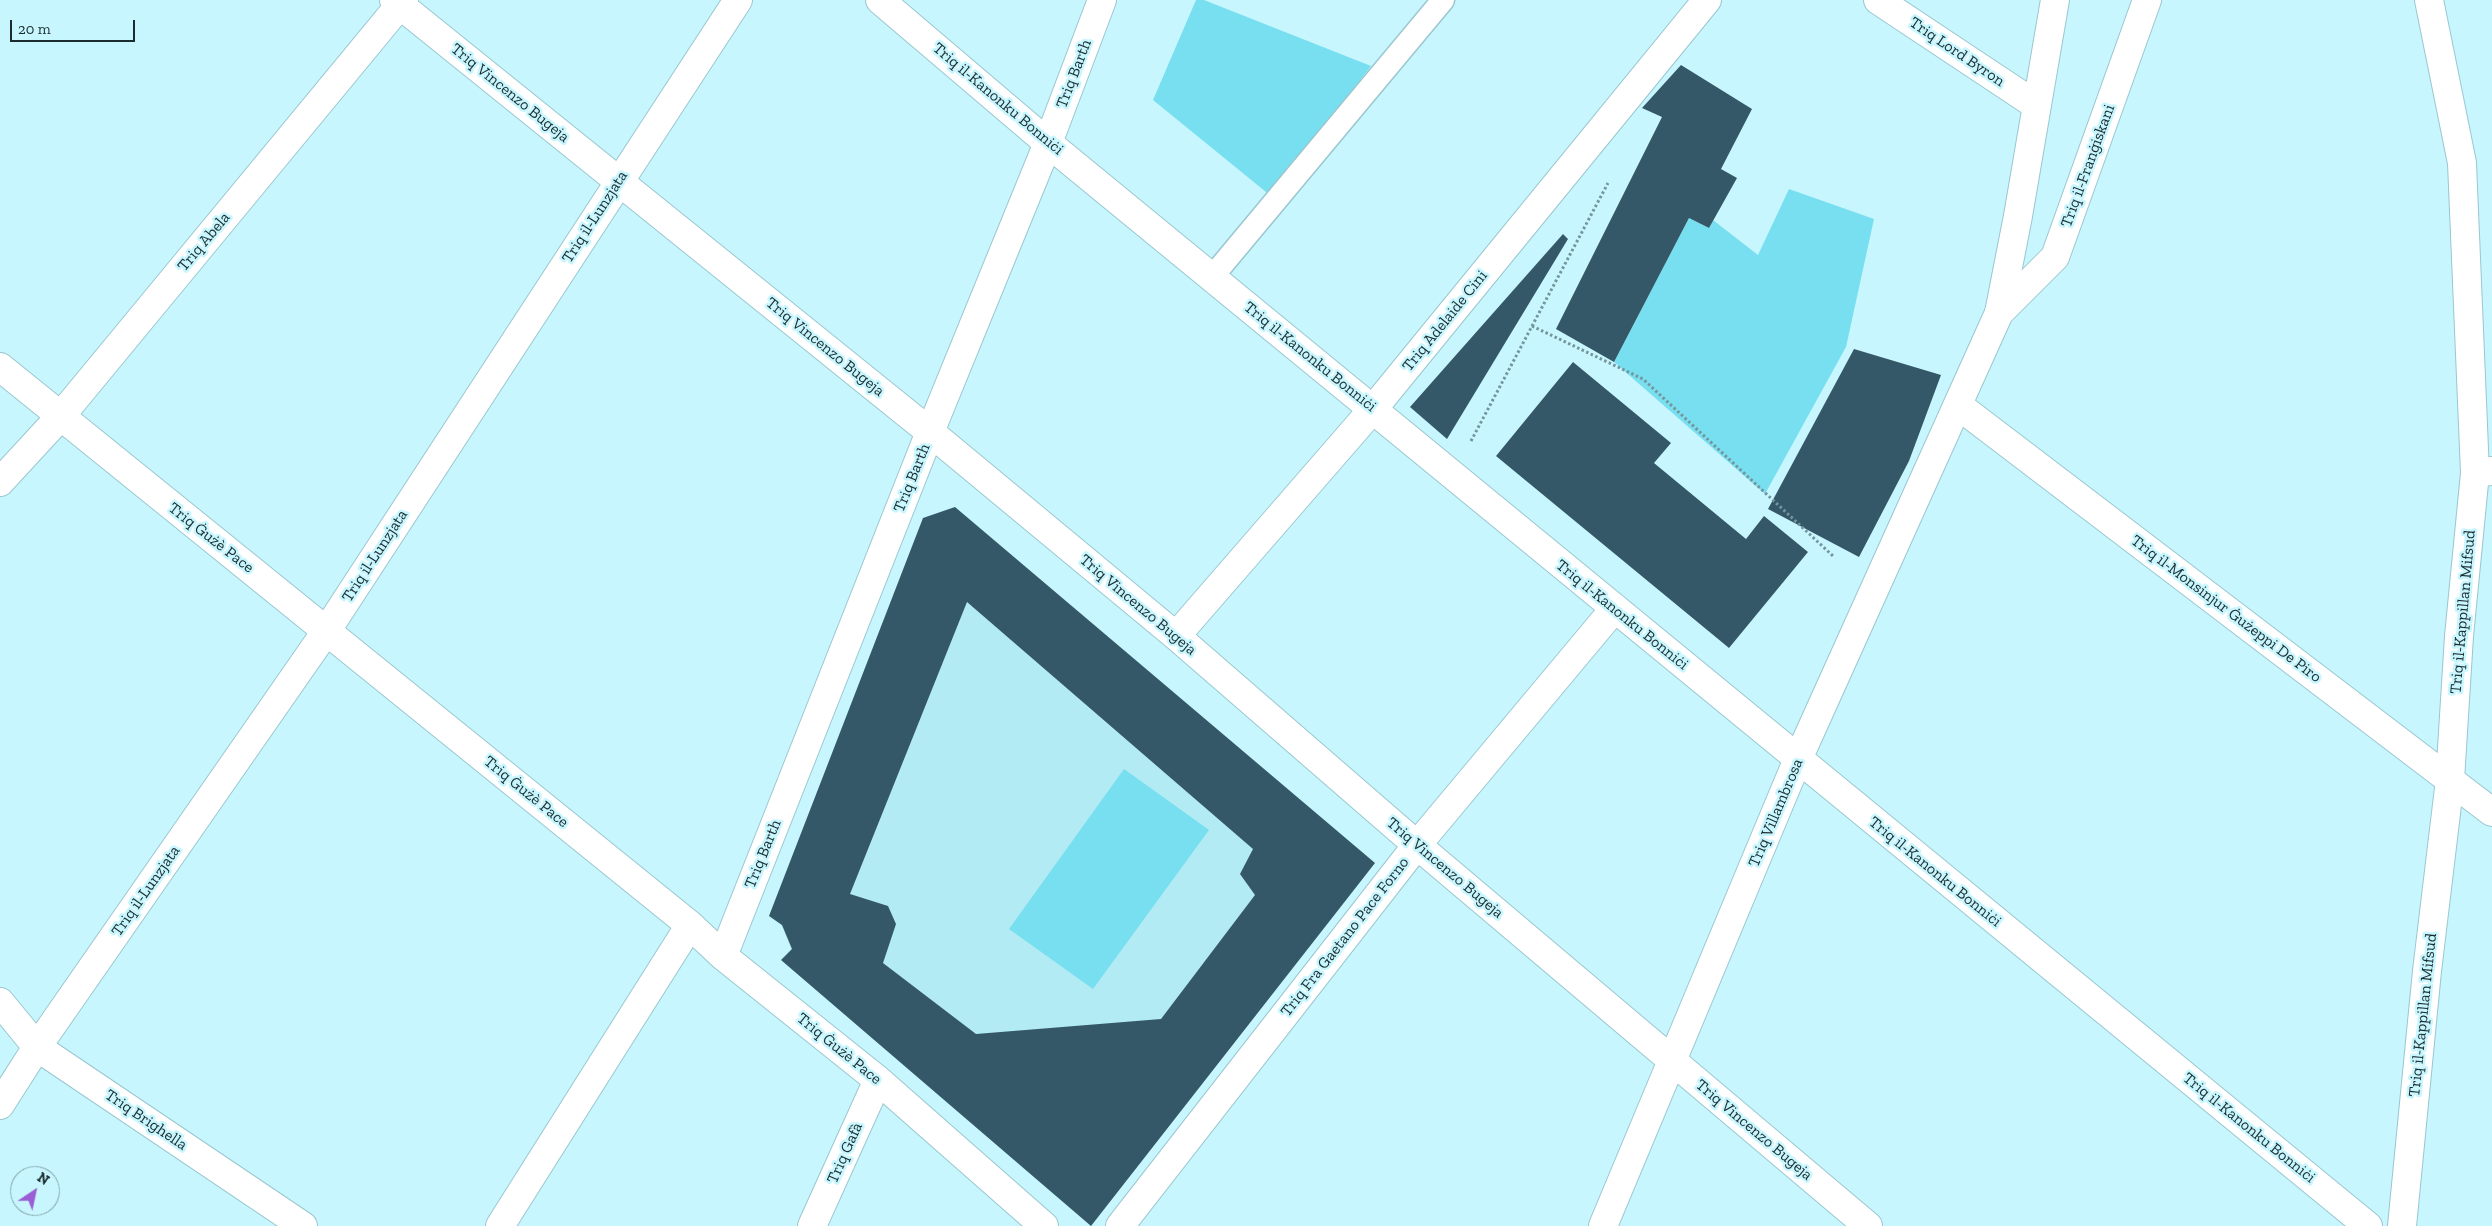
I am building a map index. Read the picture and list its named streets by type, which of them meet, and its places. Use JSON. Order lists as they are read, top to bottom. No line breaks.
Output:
{"streets":{"street":["Triq Lord Byron","Triq Barth","Triq Vincenzo Bugeja","Triq il-Kanonku Bonniċi","Triq il-Franġiskani","Triq il-Lunzjata","Triq Abela","Triq Adelaide Cini","Triq Ġużè Pace","Triq il-Monsinjur Ġużeppi De Piro","Triq il-Kappillan Mifsud","Triq Villambrosa","Triq Fra Gaetano Pace Forno","Triq Brighella","Triq Gafà"]},"crossings":[["Triq Lord Byron","Triq il-Franġiskani"],["Triq Barth","Triq Vincenzo Bugeja"],["Triq Barth","Triq il-Kanonku Bonniċi"],["Triq Barth","Triq Ġużè Pace"],["Triq Vincenzo Bugeja","Triq il-Lunzjata"],["Triq Vincenzo Bugeja","Triq Abela"],["Triq Vincenzo Bugeja","Triq Adelaide Cini"],["Triq Vincenzo Bugeja","Triq Villambrosa"],["Triq Vincenzo Bugeja","Triq Fra Gaetano Pace Forno"],["Triq il-Kanonku Bonniċi","Triq Adelaide Cini"],["Triq il-Kanonku Bonniċi","Triq Villambrosa"],["Triq il-Kanonku Bonniċi","Triq Fra Gaetano Pace Forno"],["Triq il-Franġiskani","Triq il-Monsinjur Ġużeppi De Piro"],["Triq il-Franġiskani","Triq Villambrosa"],["Triq il-Lunzjata","Triq Ġużè Pace"],["Triq il-Lunzjata","Triq Brighella"],["Triq Abela","Triq Ġużè Pace"],["Triq Ġużè Pace","Triq Gafà"],["Triq il-Monsinjur Ġużeppi De Piro","Triq il-Kappillan Mifsud"],["Triq il-Monsinjur Ġużeppi De Piro","Triq Villambrosa"]],"scale_bar":"20 m","north":"top right"}
